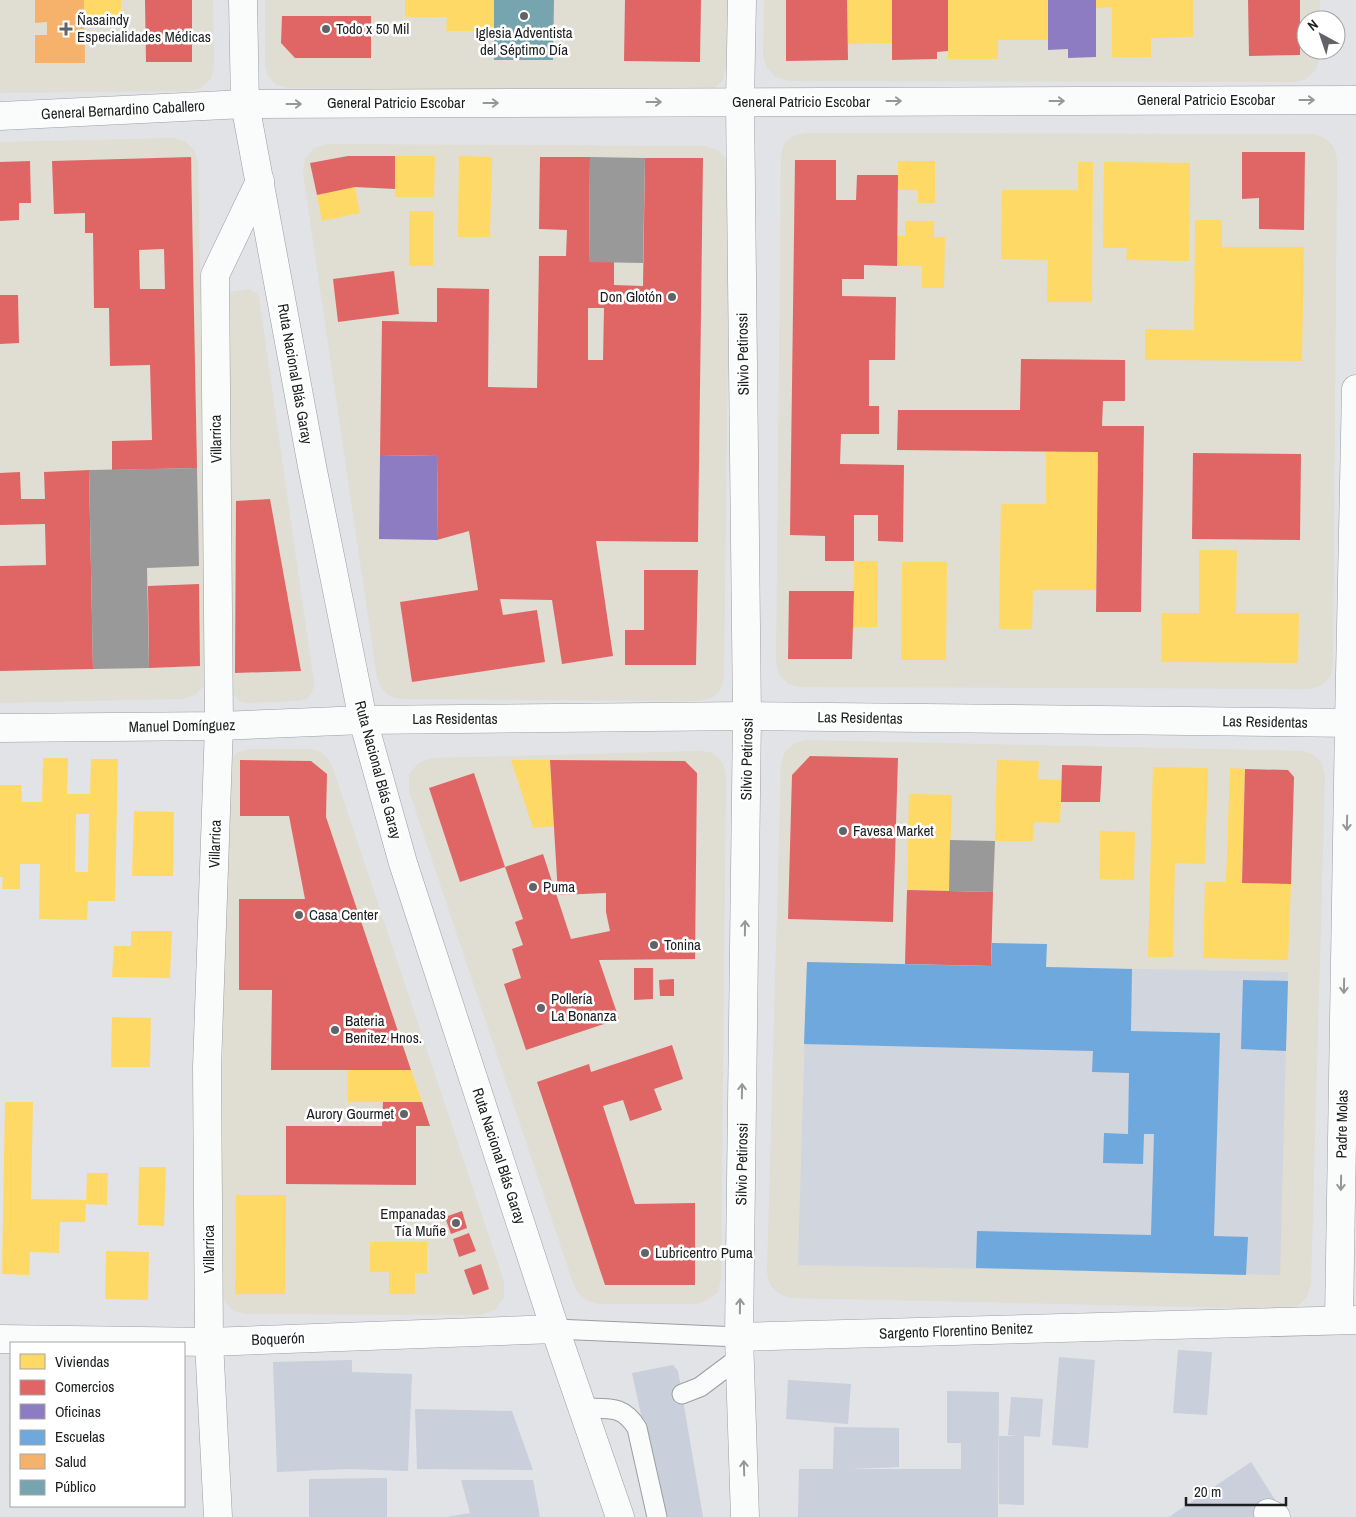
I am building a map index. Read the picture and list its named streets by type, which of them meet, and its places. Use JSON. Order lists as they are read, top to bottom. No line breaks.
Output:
{"streets":{"main road":["General Patricio Escobar","General Bernardino Caballero","Silvio Petirossi","Ruta Nacional Blás Garay","Villarrica","Las Residentas","Manuel Domínguez","Padre Molas","Sargento Florentino Benitez","Boquerón"]},"crossings":[["General Patricio Escobar","General Bernardino Caballero"],["General Patricio Escobar","Silvio Petirossi"],["General Patricio Escobar","Ruta Nacional Blás Garay"],["General Bernardino Caballero","Ruta Nacional Blás Garay"],["Silvio Petirossi","Las Residentas"],["Silvio Petirossi","Sargento Florentino Benitez"],["Ruta Nacional Blás Garay","Villarrica"],["Ruta Nacional Blás Garay","Las Residentas"],["Ruta Nacional Blás Garay","Manuel Domínguez"],["Ruta Nacional Blás Garay","Sargento Florentino Benitez"],["Ruta Nacional Blás Garay","Boquerón"],["Villarrica","Manuel Domínguez"],["Villarrica","Boquerón"],["Las Residentas","Manuel Domínguez"],["Las Residentas","Padre Molas"],["Padre Molas","Sargento Florentino Benitez"],["Sargento Florentino Benitez","Boquerón"]],"one_way":["General Patricio Escobar","Silvio Petirossi","Padre Molas"],"places":{"other":["Iglesia Adventista del Séptimo Día","Todo x 50 Mil","Don Glotón","Favesa Market","Puma","Casa Center","Tonina","Pollería La Bonanza","Bateria Benitez Hnos.","Aurory Gourmet","Empanadas Tía Muñe","Lubricentro Puma"],"health":["Ñasaindy Especialidades Médicas"]},"legend":["Viviendas","Comercios","Oficinas","Escuelas","Salud","Público"],"scale_bar":"20 m","north":"top left"}
